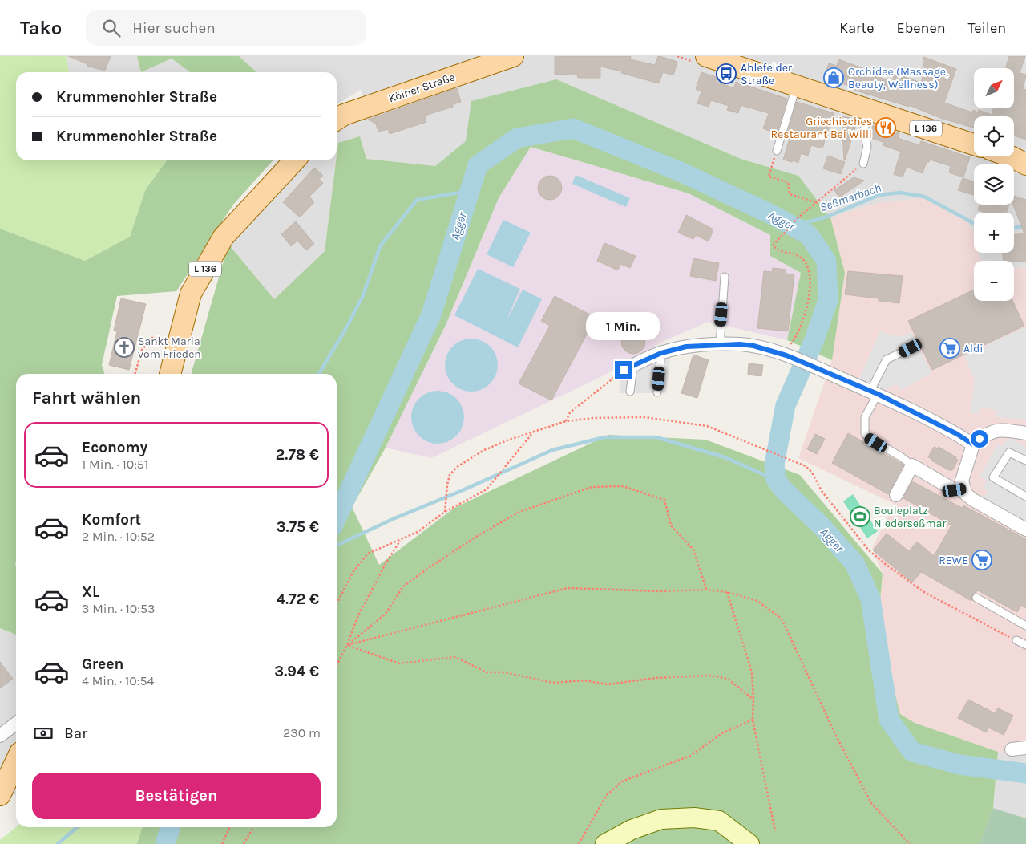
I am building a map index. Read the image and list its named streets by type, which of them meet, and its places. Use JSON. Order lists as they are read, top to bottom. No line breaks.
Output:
{"streets":{"main road":["Kölner Straße","L 136"]},"water":["Seßmarbach","Agger"],"places":{"bus stop":["Ahlefelder Straße"],"shop":["Orchidee (Massage, Beauty, Wellness)"],"restaurant":["Griechisches Restaurant Bei Willi"],"church":["Sankt Maria vom Frieden"],"supermarket":["Aldi","REWE"],"sports":["Bouleplatz Niederseßmar"]},"north":"top right","page":{"header":"Tako","search":"Hier suchen","nav":["Karte","Ebenen","Teilen"],"map_buttons":["+","−"],"banner":["Krummenohler Straße","Krummenohler Straße"],"bubble":"1 Min.","heading":"Fahrt wählen","list":[{"name":"Economy","note":"1 Min. · 10:51","value":"2.78 €"},{"name":"Komfort","note":"2 Min. · 10:52","value":"3.75 €"},{"name":"XL","note":"3 Min. · 10:53","value":"4.72 €"},{"name":"Green","note":"4 Min. · 10:54","value":"3.94 €"}],"pay":["Bar","230 m"],"buttons":"Bestätigen"}}
